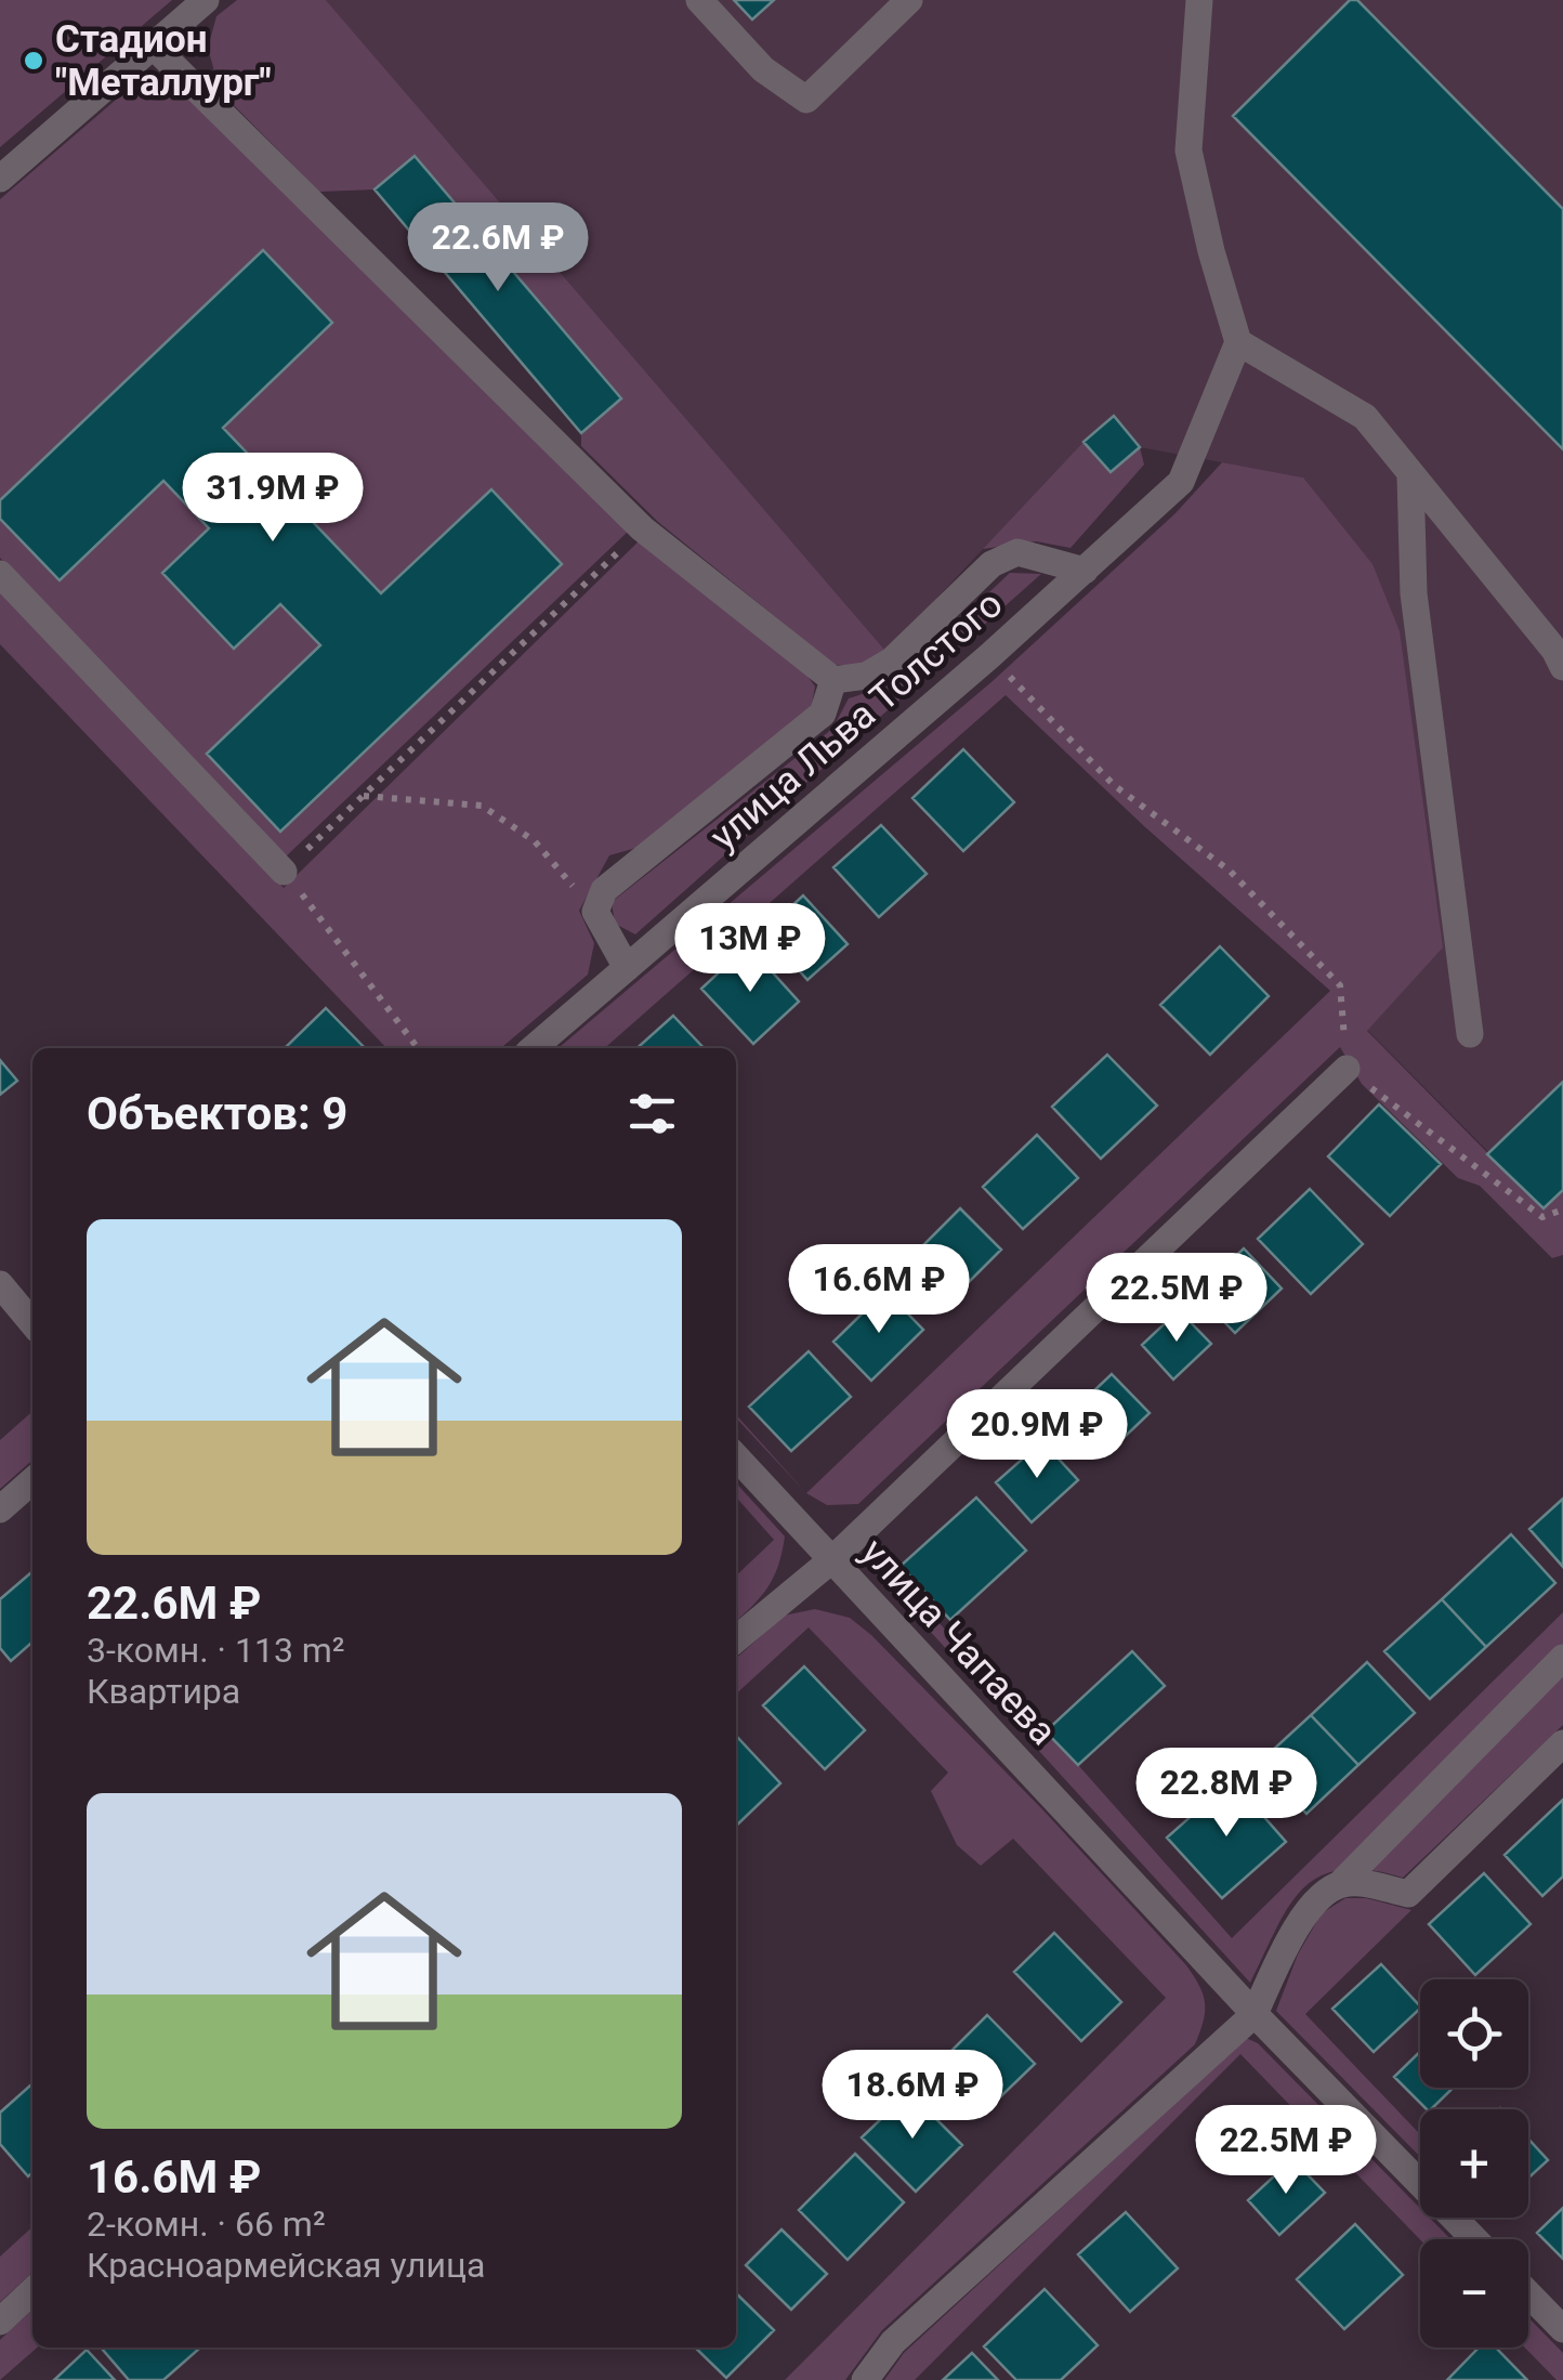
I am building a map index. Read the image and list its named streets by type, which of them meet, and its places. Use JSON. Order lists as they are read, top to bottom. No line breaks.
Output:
{"streets":{"street":["улица Льва Толстого","улица Чапаева"]},"places":["Стадион \"Металлург\""],"page":{"price":["22.6M ₽","31.9M ₽","13M ₽","16.6M ₽","22.5M ₽","20.9M ₽","22.8M ₽","18.6M ₽","22.5M ₽"],"heading":"Объектов: 9","list":[{"name":"22.6M ₽","note":"3-комн. · 113 m² · Квартира"},{"name":"16.6M ₽","note":"2-комн. · 66 m² · Красноармейская улица"}],"map_buttons":["+","−"]}}
